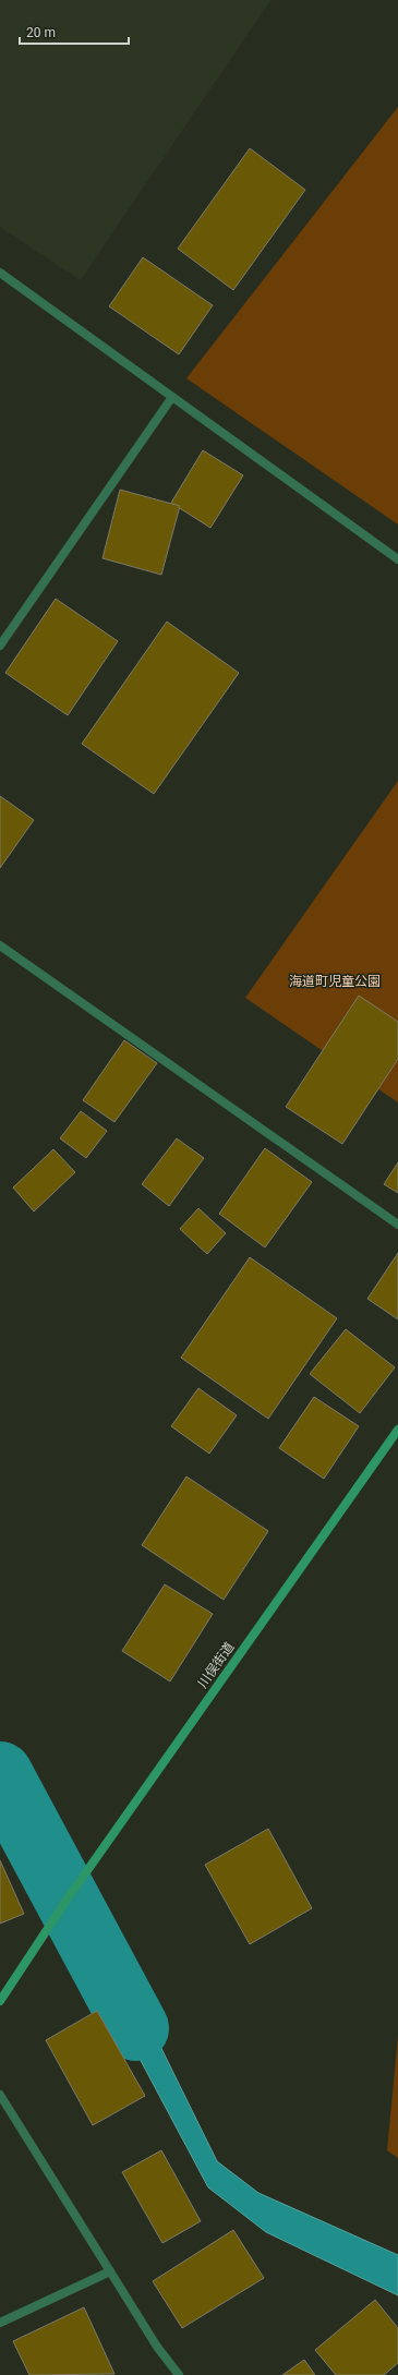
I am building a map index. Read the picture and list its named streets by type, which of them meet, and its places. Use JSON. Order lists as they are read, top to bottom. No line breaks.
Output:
{"streets":{"main road":["川俣街道"]},"parks":["海道町児童公園"],"scale_bar":"20 m"}
